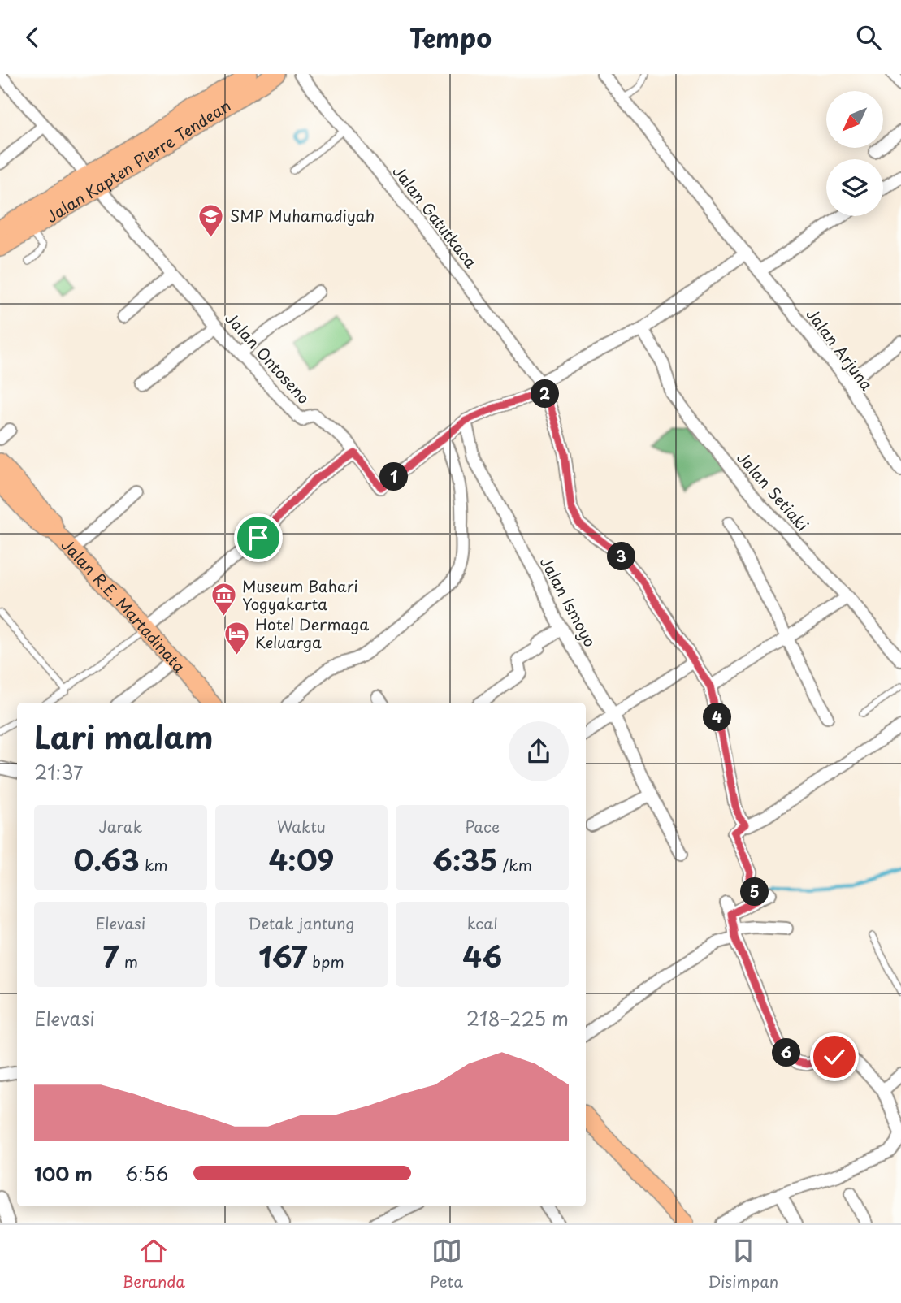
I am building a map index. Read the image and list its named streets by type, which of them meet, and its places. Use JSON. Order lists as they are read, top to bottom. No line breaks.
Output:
{"streets":{"main road":["Jalan Kapten Pierre Tendean","Jalan R.E. Martadinata"],"street":["Jalan Gatutkaca","Jalan Arjuna","Jalan Ontoseno","Jalan Setiaki","Jalan Ismoyo"]},"crossings":[["Jalan Kapten Pierre Tendean","Jalan Ontoseno"],["Jalan Gatutkaca","Jalan Ontoseno"],["Jalan Ontoseno","Jalan Ismoyo"]],"places":{"school or university":["SMP Muhamadiyah"],"museum":["Museum Bahari Yogyakarta"],"hotel":["Hotel Dermaga Keluarga"]},"north":"bottom left","page":{"header":"Tempo","pins":["2","1","3","4","5","6"],"heading":["Lari malam","21:37"],"stats":[["Jarak","0.63 km"],["Waktu","4:09"],["Pace","6:35 /km"],["Elevasi","7 m"],["Detak jantung","167 bpm"],["kcal","46"]],"chart":["Elevasi","218–225 m"],"list":[{"name":"100 m","note":"6:56"}],"tabs":["Beranda","Peta","Disimpan"]}}
